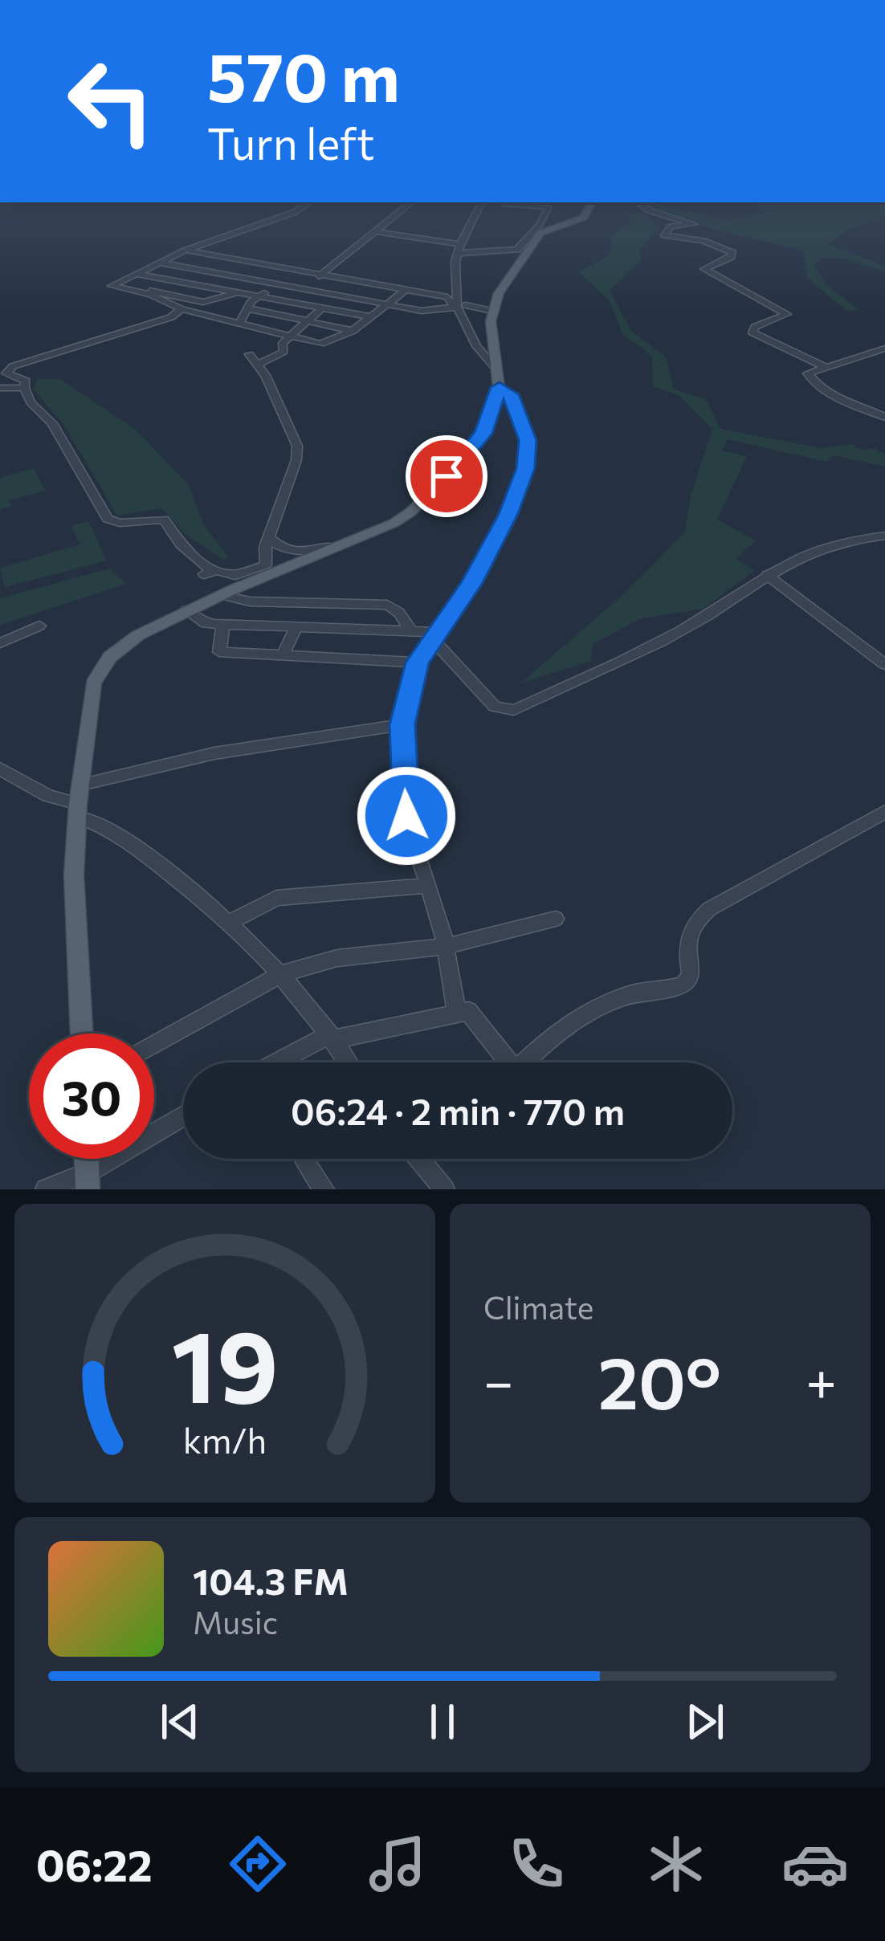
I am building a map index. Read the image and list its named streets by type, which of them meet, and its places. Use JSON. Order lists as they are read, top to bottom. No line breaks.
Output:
{"page":{"turn":["570 m","Turn left"],"limit":"30","trip":"06:24 · 2 min · 770 m","tile":"Climate","heat":["−","20°","+"],"song":["104.3 FM","Music"],"tabs":"06:22","gauge":["19","km/h"]}}
